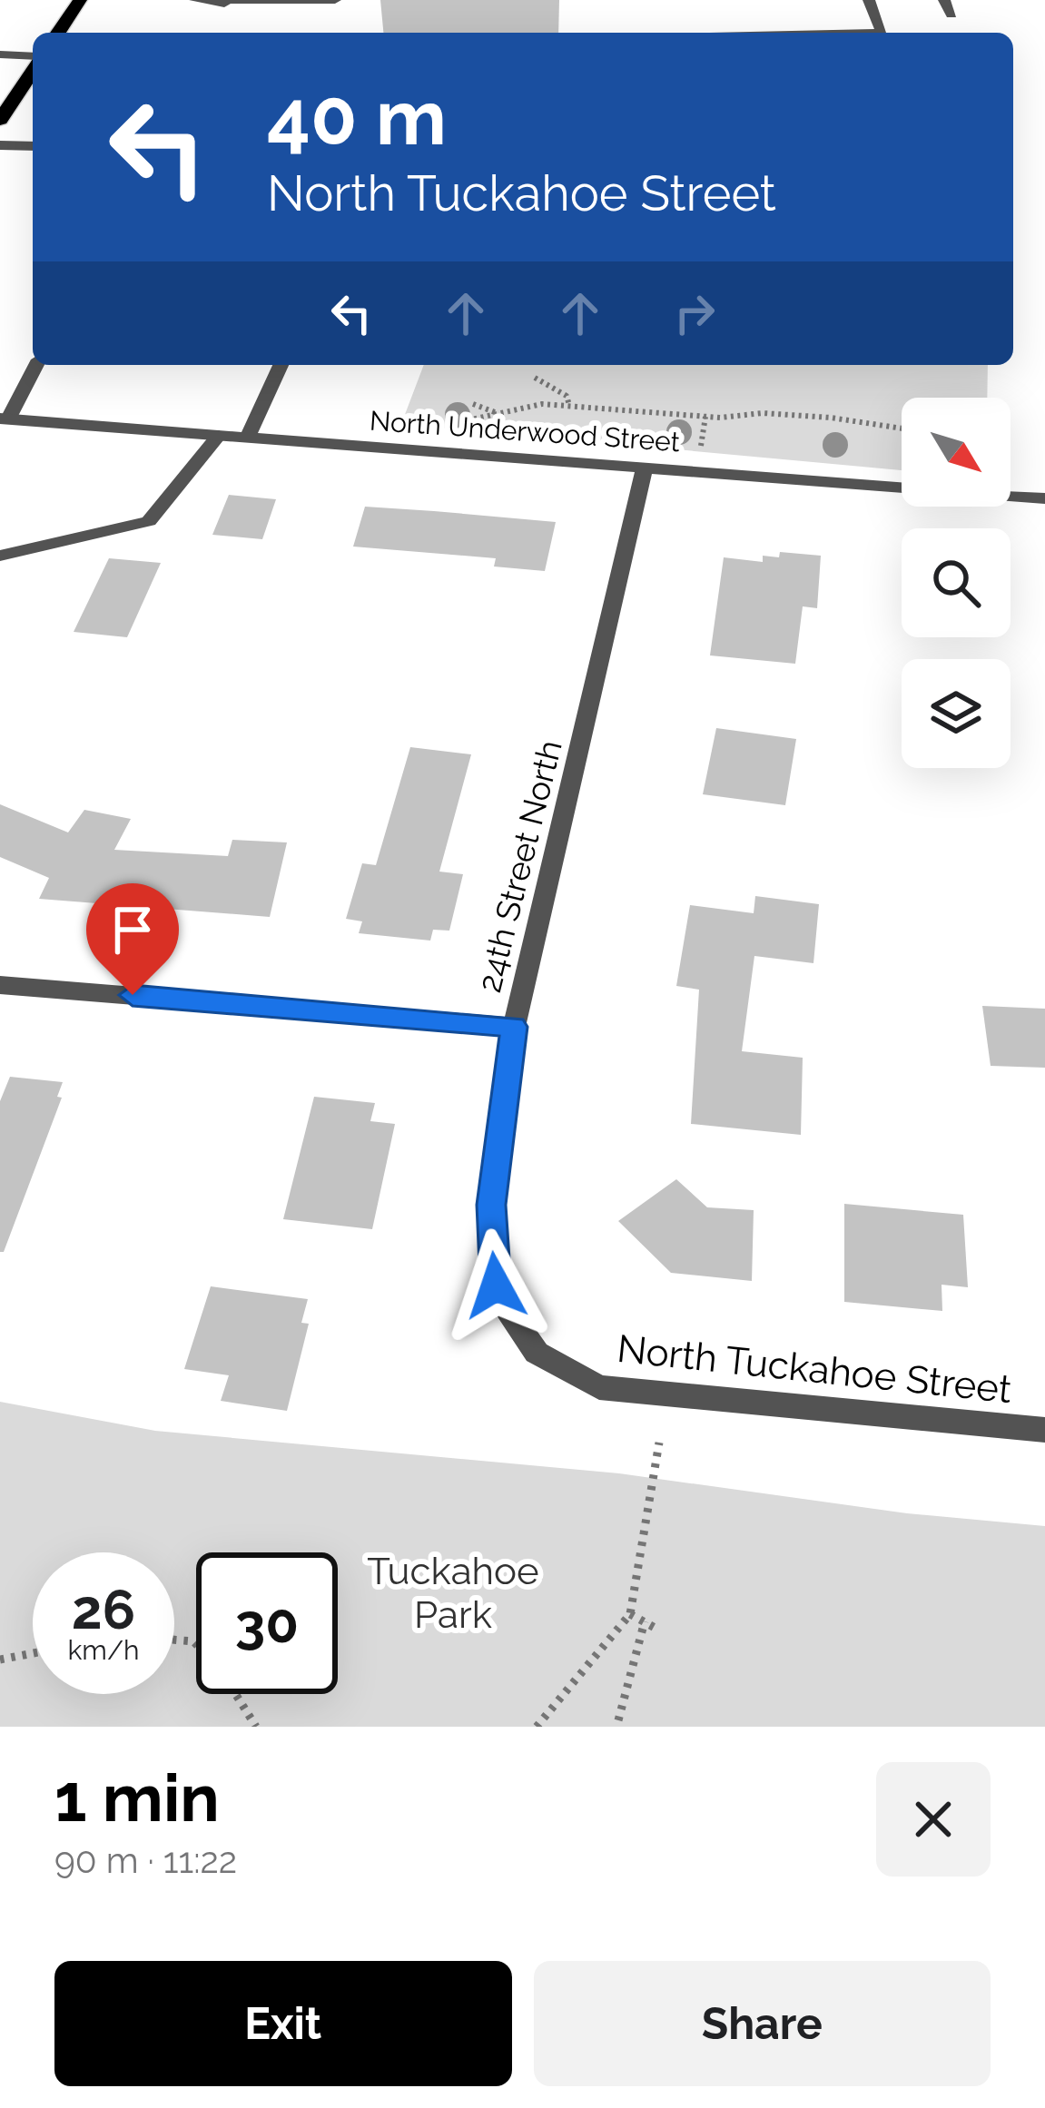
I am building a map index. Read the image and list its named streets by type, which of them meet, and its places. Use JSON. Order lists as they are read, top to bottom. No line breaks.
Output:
{"streets":{"street":["North Underwood Street","24th Street North","North Tuckahoe Street"]},"crossings":[["North Underwood Street","24th Street North"],["24th Street North","North Tuckahoe Street"]],"parks":["Tuckahoe Park"],"north":"bottom right","page":{"turn":["40 m","North Tuckahoe Street"],"speed":"26 km/h","limit":"30","heading":["1 min","90 m · 11:22"],"buttons":["Exit","Share"]}}
